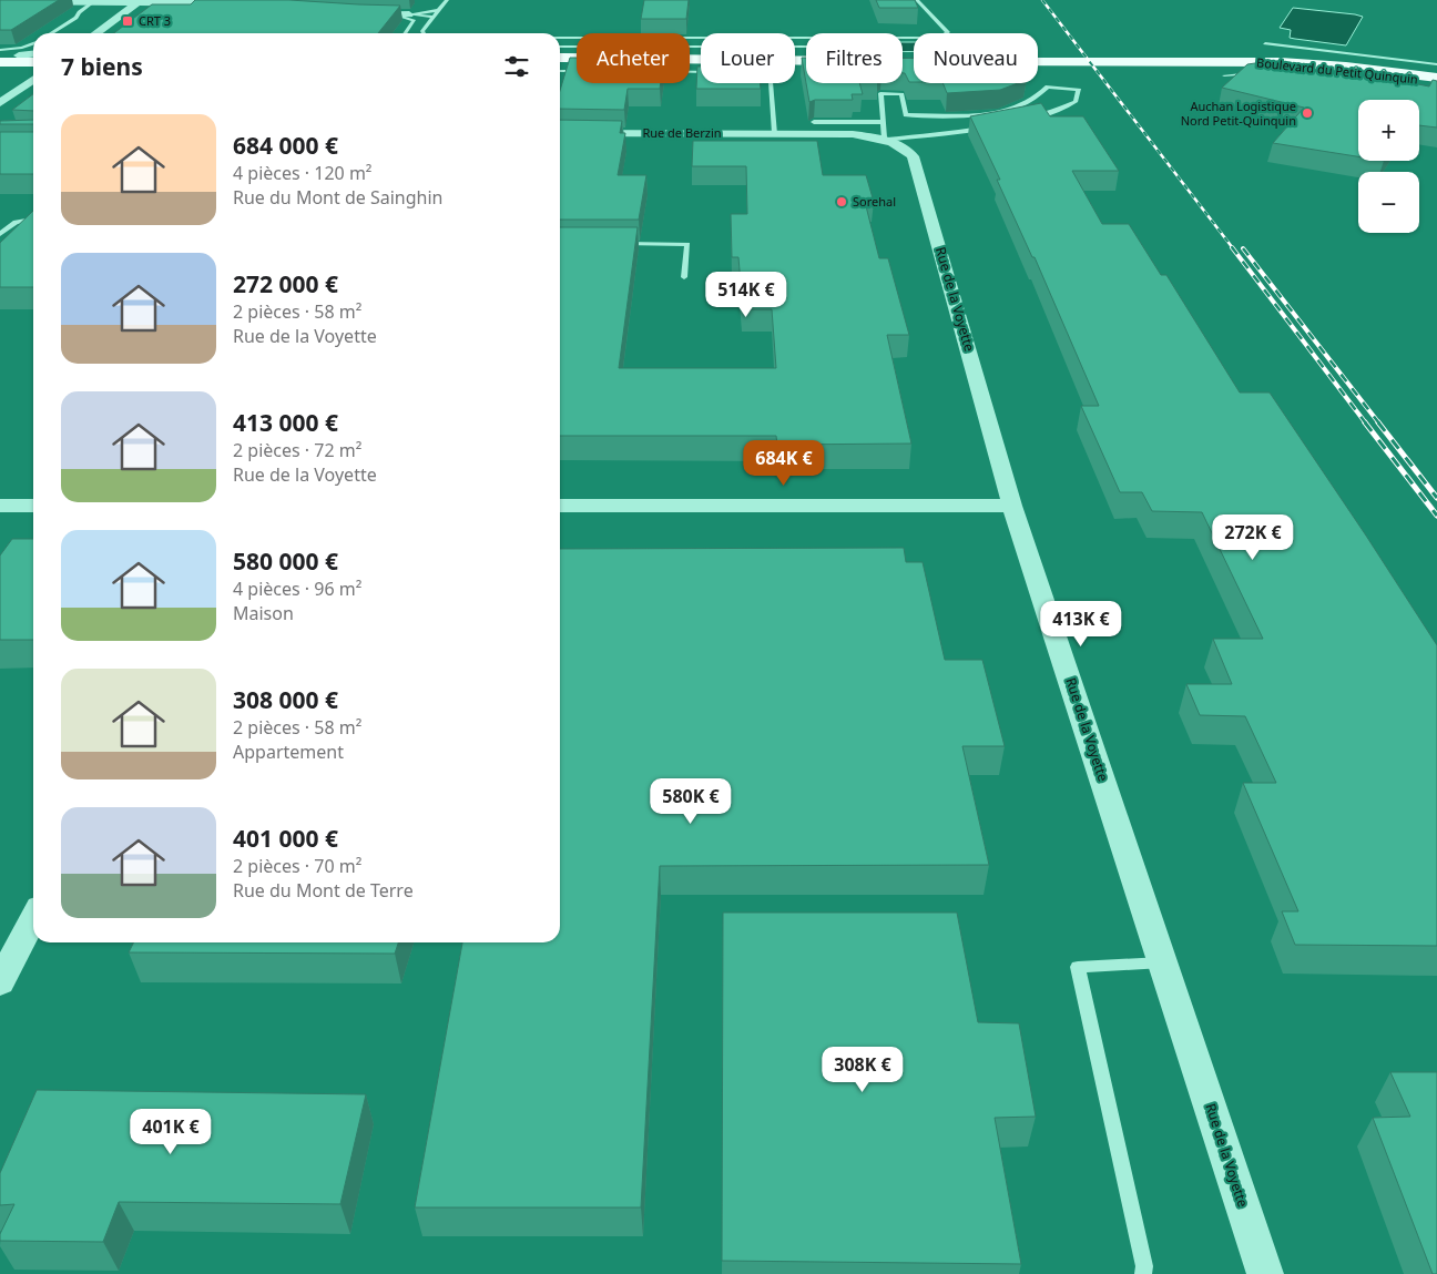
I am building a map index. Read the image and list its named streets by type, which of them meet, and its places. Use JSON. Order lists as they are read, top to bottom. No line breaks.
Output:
{"streets":{"main road":["Boulevard du Petit Quinquin"],"street":["Rue de Berzin","Rue de la Voyette"]},"crossings":[["Rue de Berzin","Rue de la Voyette"]],"places":{"transit":["CRT 3"],"other":["Auchan Logistique Nord Petit-Quinquin","Sorehal"]},"page":{"chip":["Acheter","Louer","Filtres","Nouveau"],"heading":"7 biens","map_buttons":["+","−"],"list":[{"name":"684 000 €","note":"4 pièces · 120 m² · Rue du Mont de Sainghin"},{"name":"272 000 €","note":"2 pièces · 58 m² · Rue de la Voyette"},{"name":"413 000 €","note":"2 pièces · 72 m² · Rue de la Voyette"},{"name":"580 000 €","note":"4 pièces · 96 m² · Maison"},{"name":"308 000 €","note":"2 pièces · 58 m² · Appartement"},{"name":"401 000 €","note":"2 pièces · 70 m² · Rue du Mont de Terre"}],"price":["514K €","684K €","272K €","413K €","580K €","308K €","401K €"]}}
